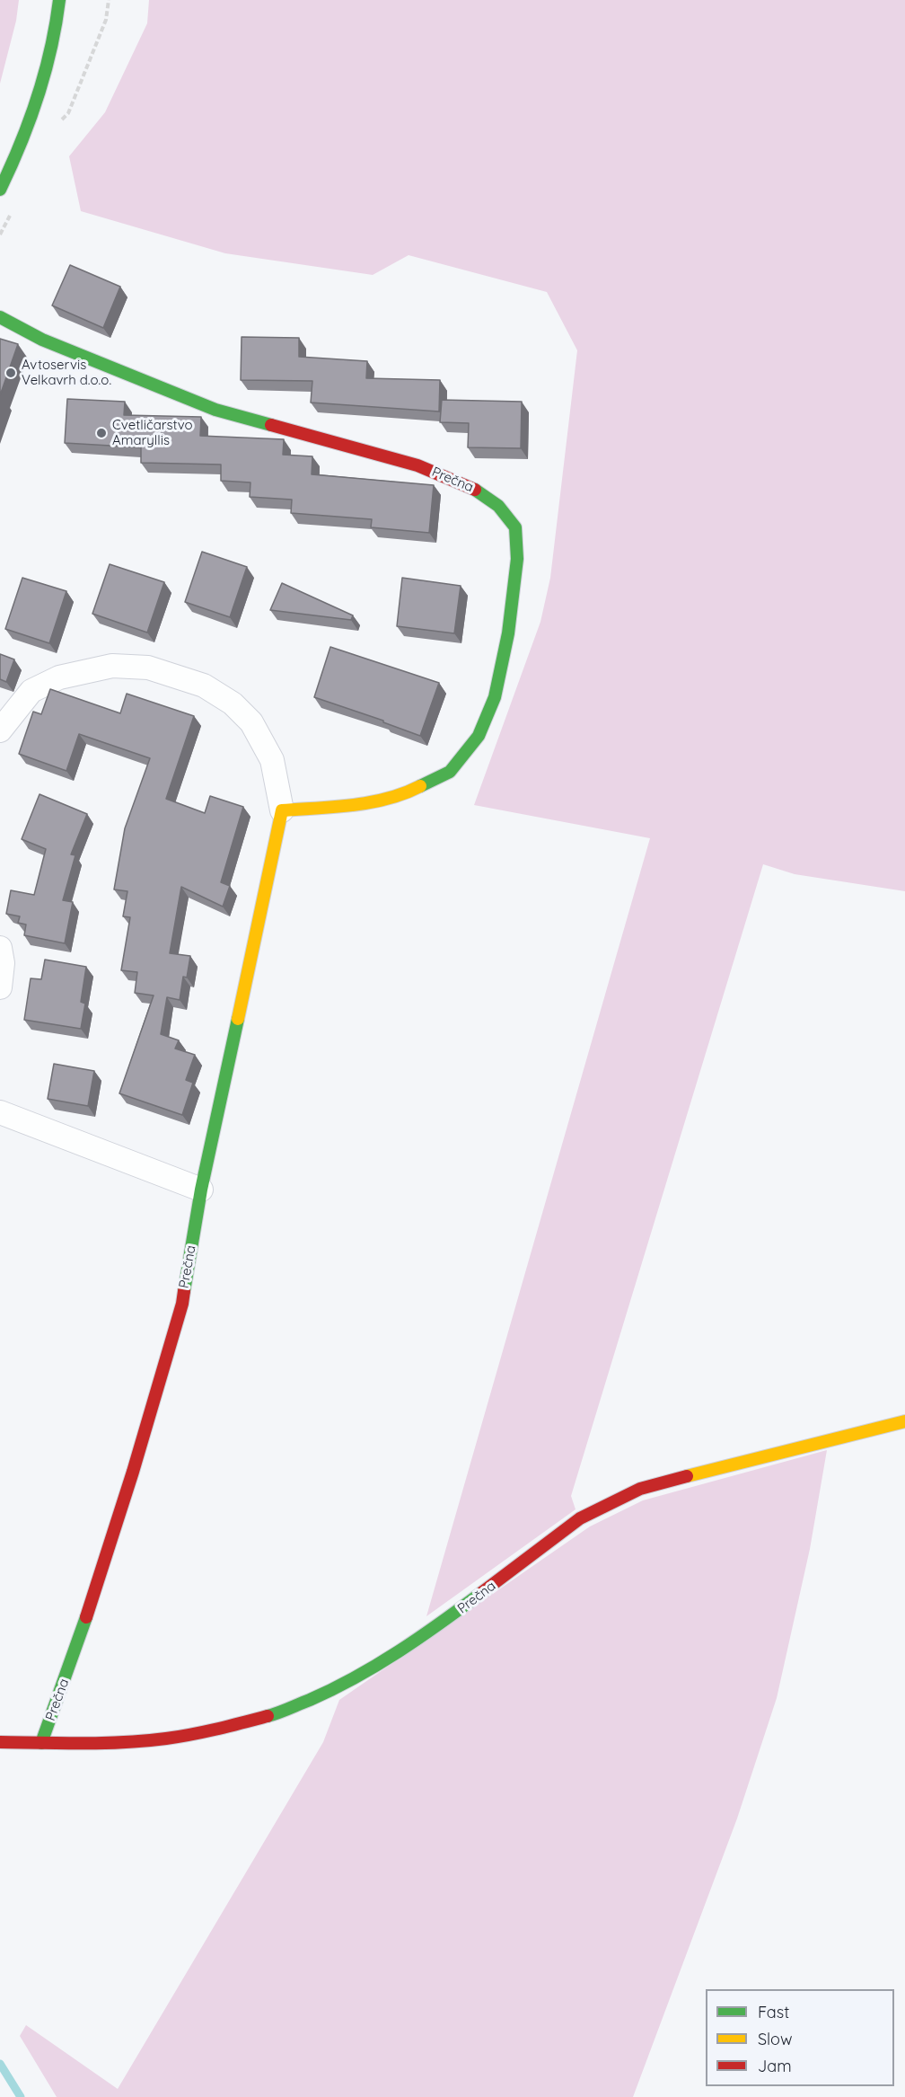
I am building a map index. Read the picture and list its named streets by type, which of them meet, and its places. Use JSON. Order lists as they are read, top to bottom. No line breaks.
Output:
{"streets":{"street":["Prečna"]},"places":["Avtoservis Velkavrh d.o.o.","Cvetličarstvo Amaryllis"],"legend":["Fast","Slow","Jam"]}
